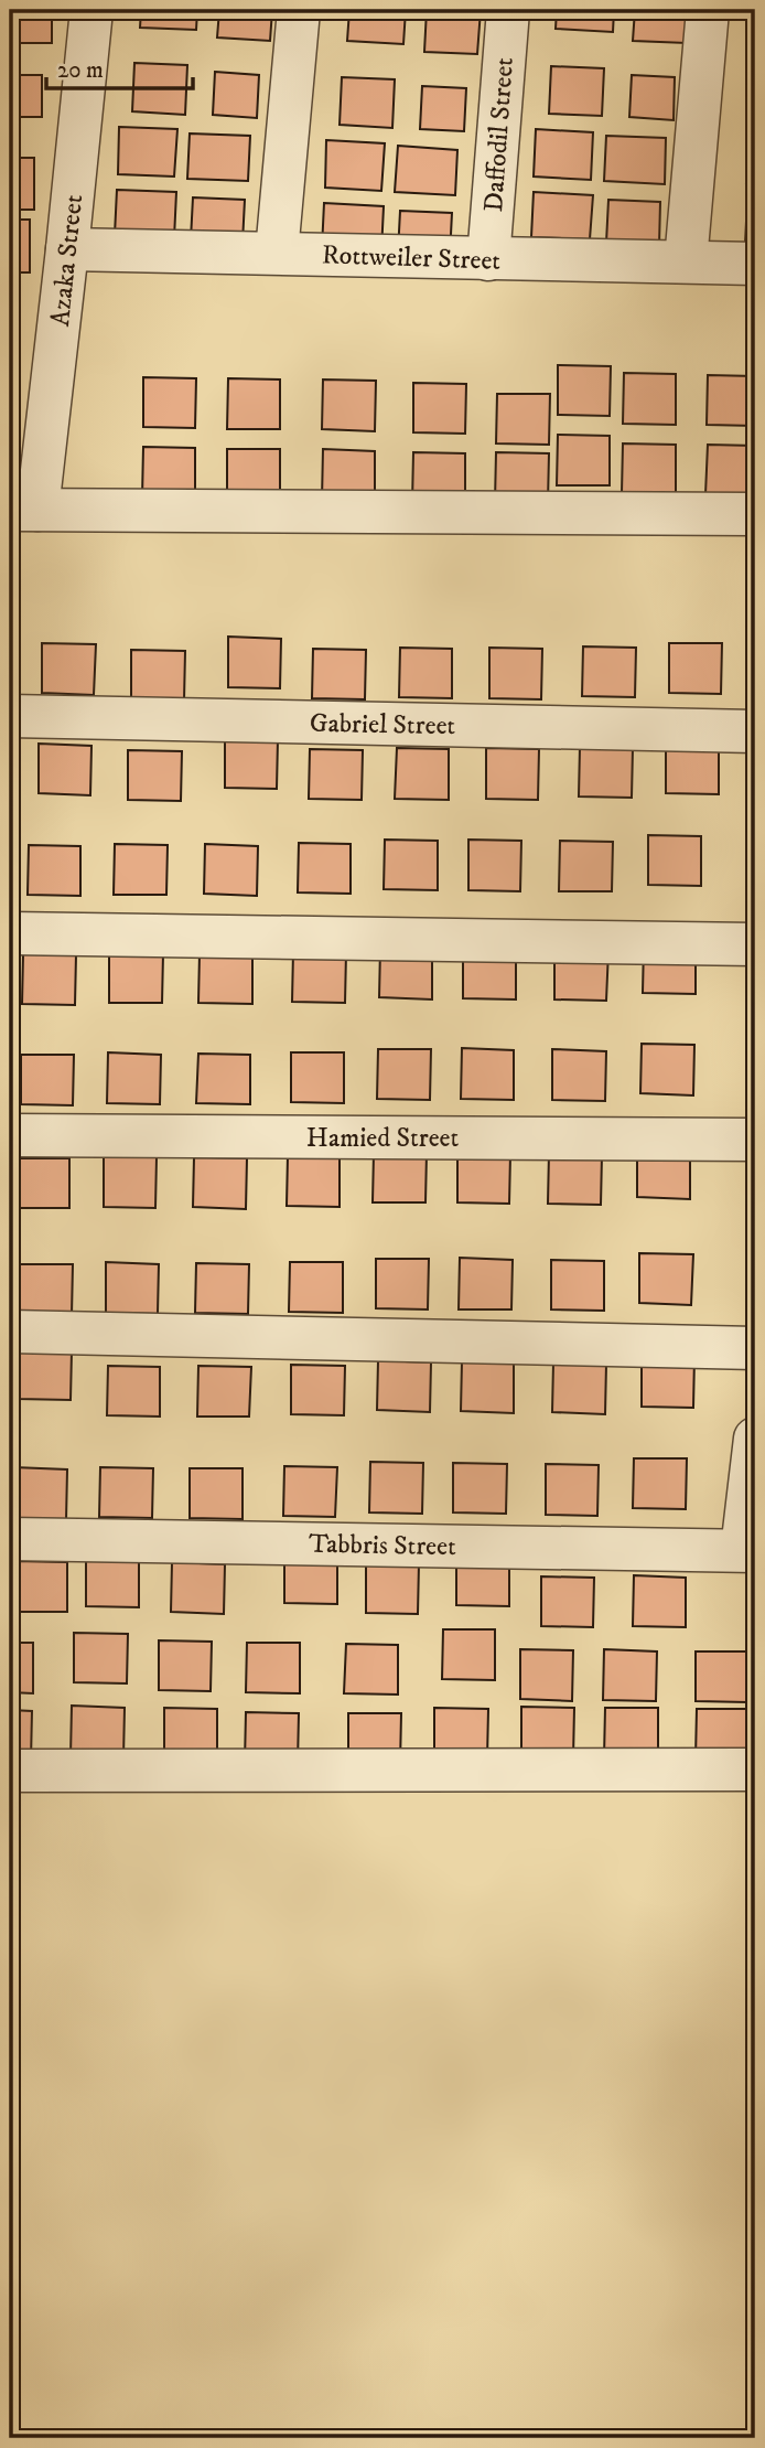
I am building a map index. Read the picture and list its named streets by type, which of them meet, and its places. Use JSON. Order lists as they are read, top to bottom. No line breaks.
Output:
{"streets":{"street":["Daffodil Street","Rottweiler Street","Azaka Street","Gabriel Street","Hamied Street","Tabbris Street"]},"crossings":[["Daffodil Street","Rottweiler Street"],["Rottweiler Street","Azaka Street"]],"scale_bar":"20 m"}
